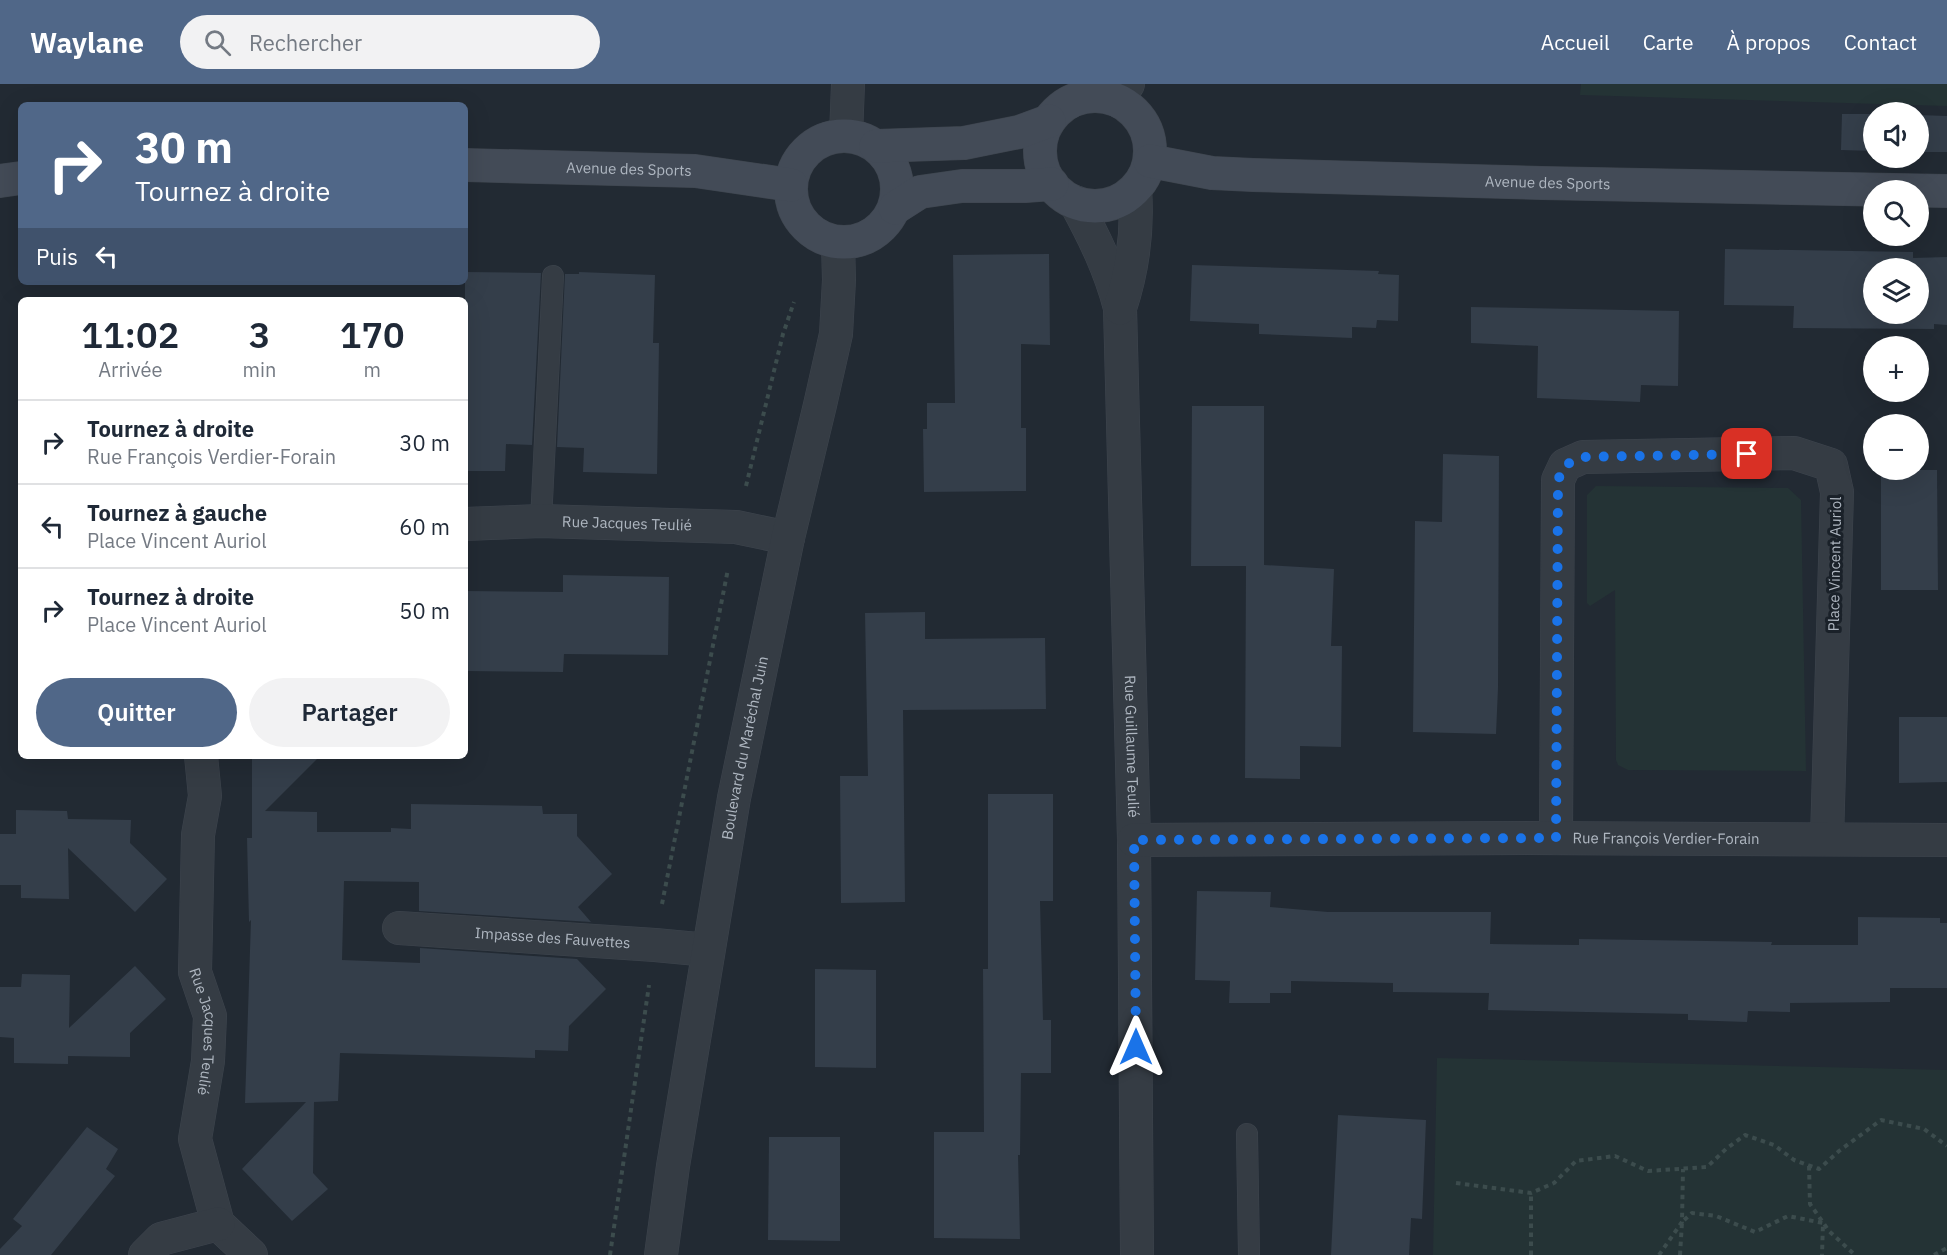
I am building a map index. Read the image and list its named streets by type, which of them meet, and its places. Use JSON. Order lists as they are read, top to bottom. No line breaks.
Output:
{"streets":{"main road":["Avenue des Sports"],"street":["Rue Jacques Teulié","Place Vincent Auriol","Rue Guillaume Teulié","Boulevard du Maréchal Juin","Rue François Verdier-Forain","Impasse des Fauvettes"]},"crossings":[["Avenue des Sports","Rue Guillaume Teulié"],["Avenue des Sports","Boulevard du Maréchal Juin"],["Rue Jacques Teulié","Boulevard du Maréchal Juin"],["Place Vincent Auriol","Rue François Verdier-Forain"],["Rue Guillaume Teulié","Rue François Verdier-Forain"],["Boulevard du Maréchal Juin","Impasse des Fauvettes"]],"page":{"header":"Waylane","search":"Rechercher","nav":["Accueil","Carte","À propos","Contact"],"map_buttons":["+","−"],"turn":["30 m","Tournez à droite"],"then":"Puis","eta":["11:02","Arrivée","3","min","170","m"],"list":[{"name":"Tournez à droite","note":"Rue François Verdier-Forain","value":"30 m"},{"name":"Tournez à gauche","note":"Place Vincent Auriol","value":"60 m"},{"name":"Tournez à droite","note":"Place Vincent Auriol","value":"50 m"}],"buttons":["Quitter","Partager"]}}
